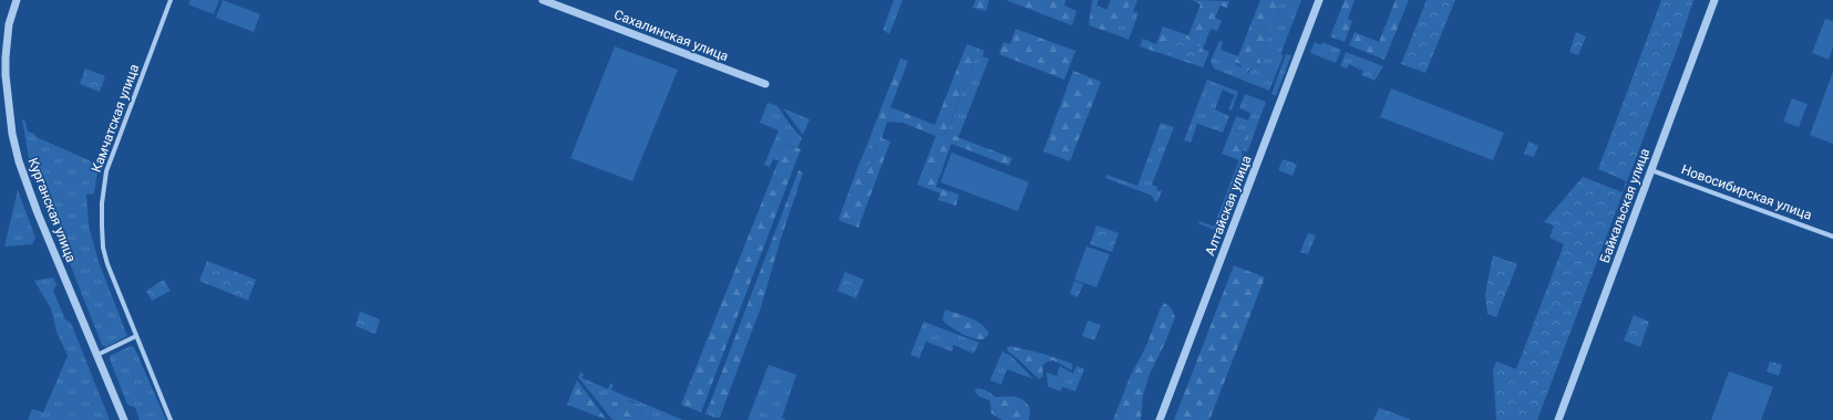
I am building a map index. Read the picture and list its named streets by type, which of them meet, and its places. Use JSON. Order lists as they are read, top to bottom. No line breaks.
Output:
{"streets":{"street":["Сахалинская улица","Камчатская улица","Новосибирская улица","Алтайская улица","Байкальская улица","Курганская улица"]},"crossings":[["Новосибирская улица","Байкальская улица"]]}
